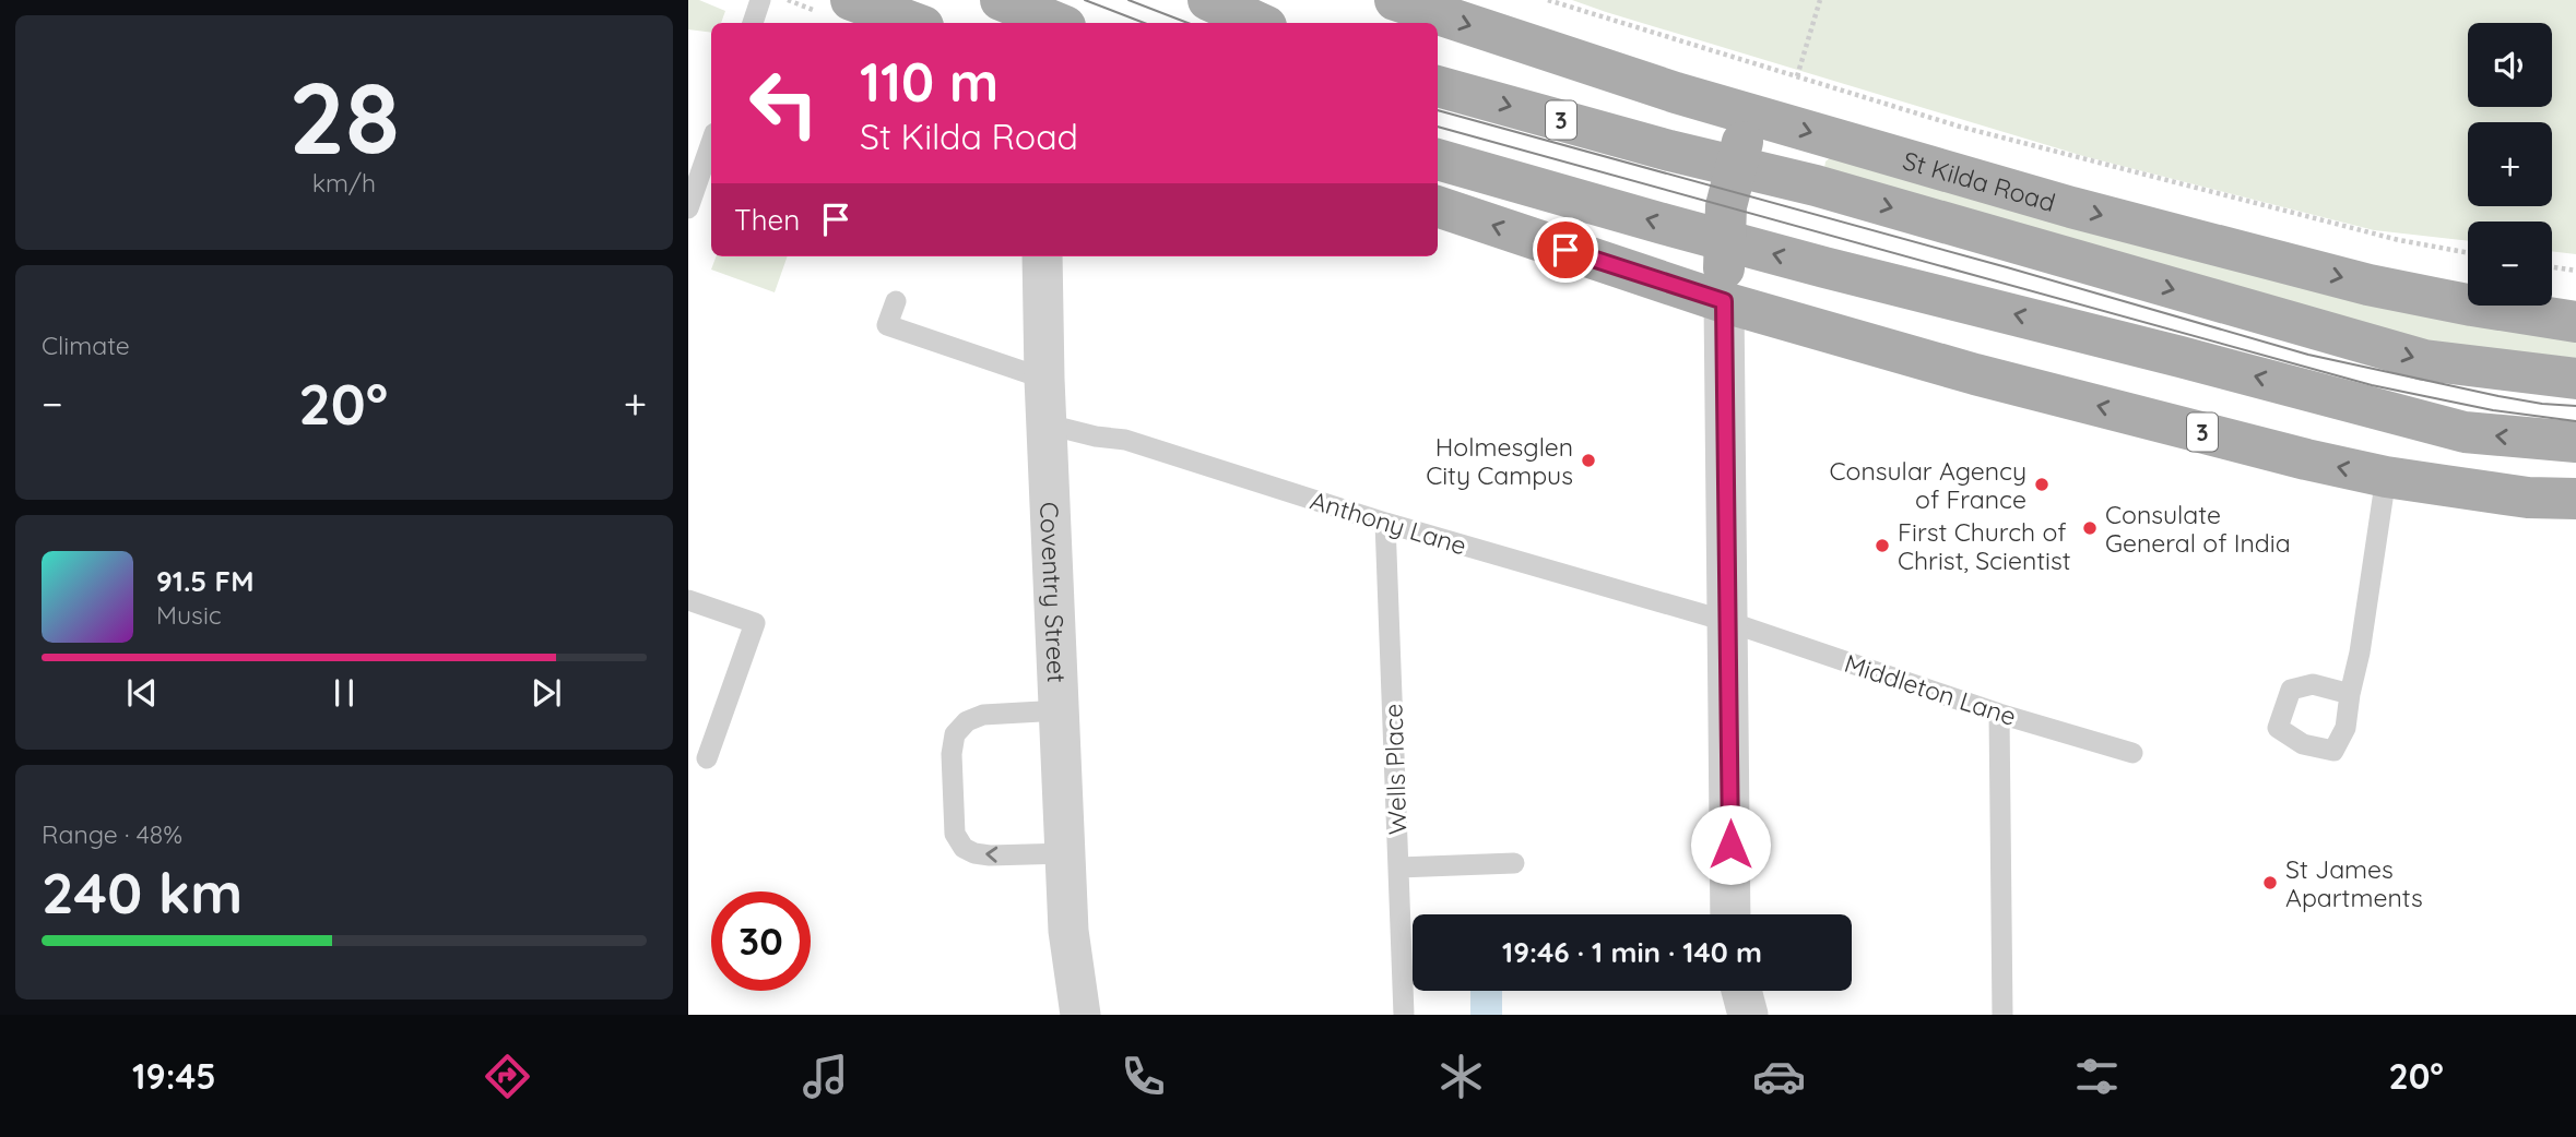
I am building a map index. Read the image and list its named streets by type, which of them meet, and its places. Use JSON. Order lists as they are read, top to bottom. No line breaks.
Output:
{"streets":{"main road":["3","St Kilda Road"],"street":["Coventry Street"],"lane":["Anthony Lane","Middleton Lane","Wells Place"]},"crossings":[["Anthony Lane","Coventry Street"],["Anthony Lane","Middleton Lane"],["Anthony Lane","Wells Place"]],"places":["Holmesglen City Campus","Consular Agency of France","Consulate General of India","First Church of Christ, Scientist","St James Apartments"],"page":{"tile":[["28","km/h"],"Climate",["Range · 48%","240 km"]],"map_buttons":["+","−"],"turn":["110 m","St Kilda Road"],"then":"Then","heat":["−","20°","+"],"song":["91.5 FM","Music"],"limit":"30","trip":"19:46 · 1 min · 140 m","tabs":["19:45","20°"]}}
